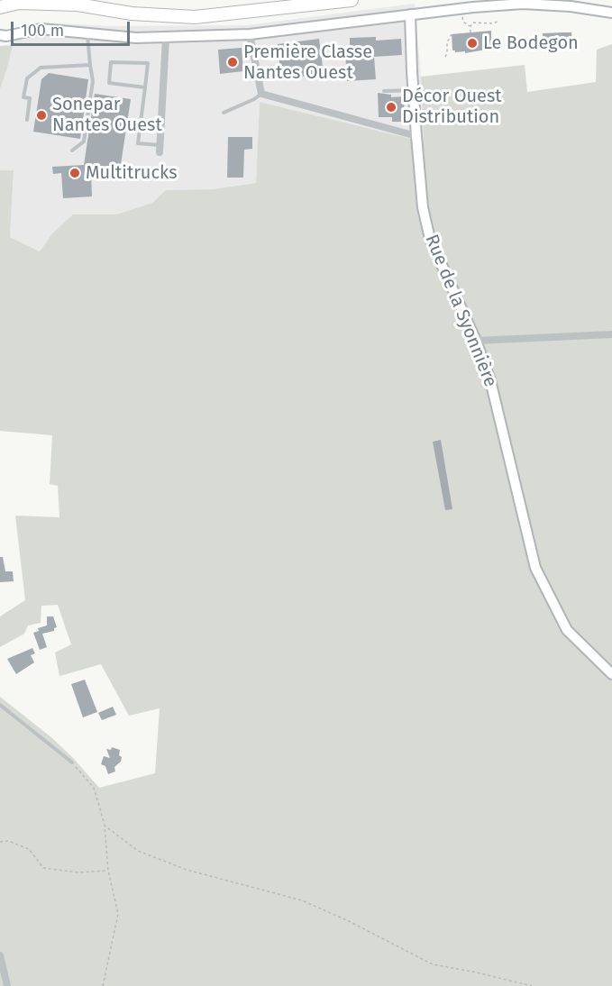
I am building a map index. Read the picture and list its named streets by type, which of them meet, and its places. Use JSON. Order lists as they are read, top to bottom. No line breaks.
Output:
{"streets":{"street":["Rue de la Syonnière"]},"places":["Le Bodegon","Première Classe Nantes Ouest","Décor Ouest Distribution","Sonepar Nantes Ouest","Multitrucks"],"scale_bar":"100 m"}
